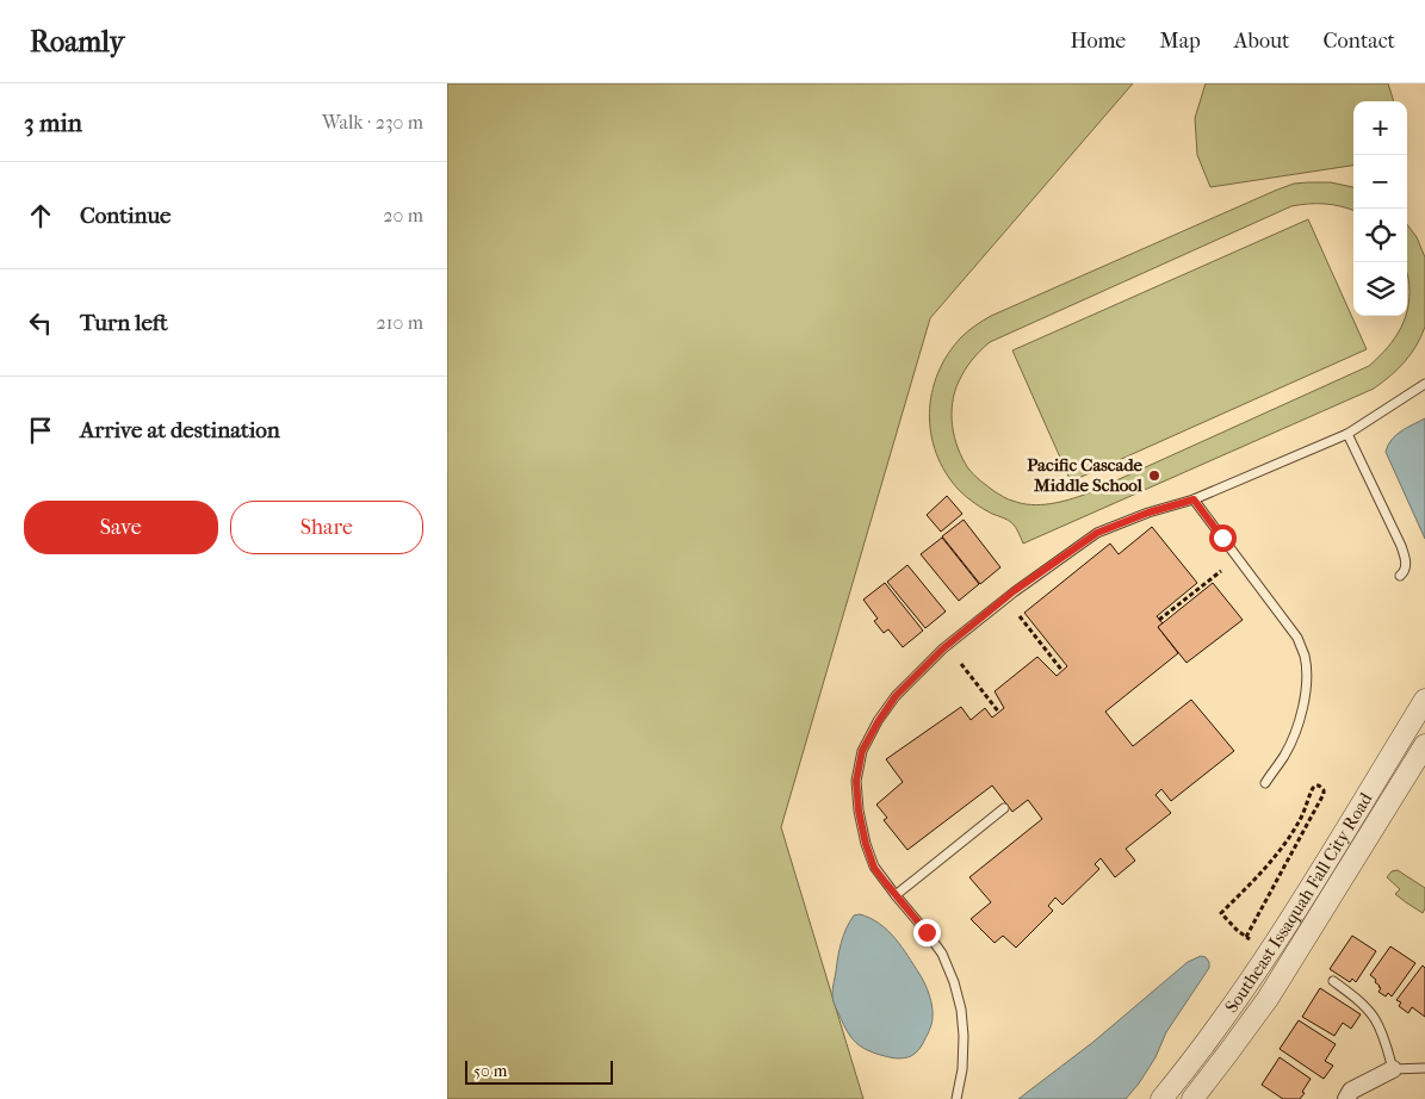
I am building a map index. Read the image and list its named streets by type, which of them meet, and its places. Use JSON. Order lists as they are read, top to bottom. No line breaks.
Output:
{"streets":{"street":["Southeast Issaquah Fall City Road"]},"places":["Pacific Cascade Middle School"],"scale_bar":"50 m","page":{"header":"Roamly","nav":["Home","Map","About","Contact"],"heading":["3 min","Walk · 230 m"],"map_buttons":["+","−"],"list":[["Continue","20 m"],["Turn left","210 m"],"Arrive at destination"],"buttons":["Save","Share"],"scale":"50 m"}}
